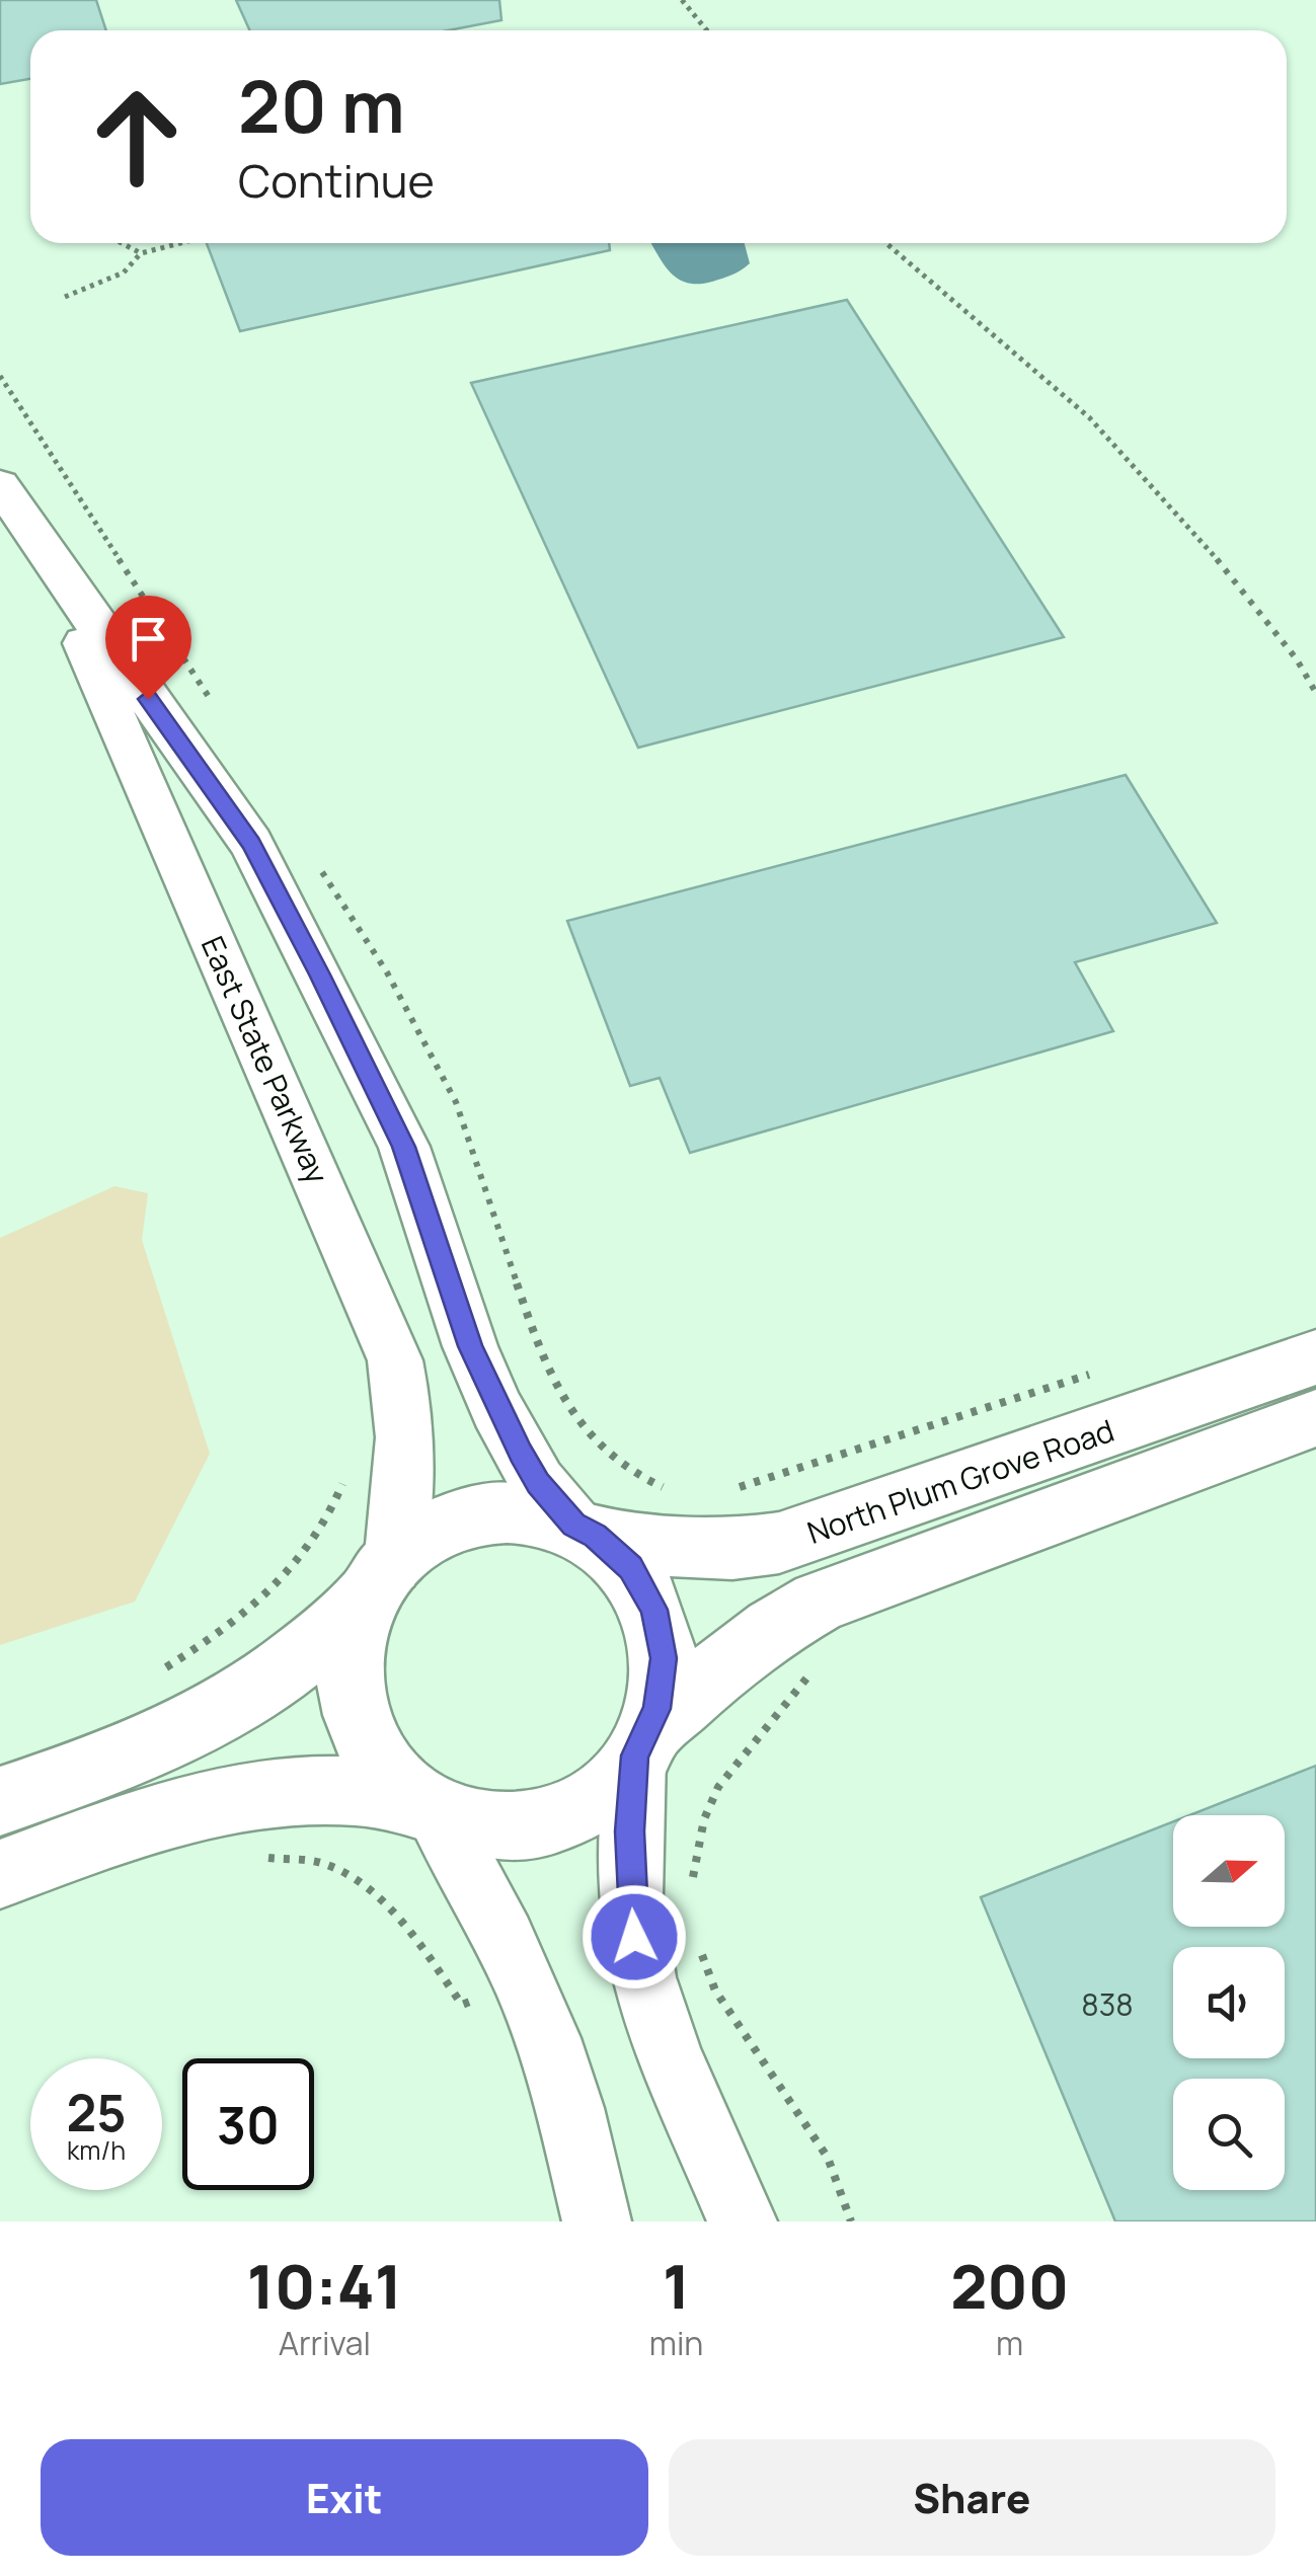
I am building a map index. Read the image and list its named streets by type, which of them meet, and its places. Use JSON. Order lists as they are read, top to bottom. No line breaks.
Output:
{"streets":{"street":["East State Parkway","North Plum Grove Road"]},"crossings":[["East State Parkway","North Plum Grove Road"]],"house_numbers":["838"],"north":"right","page":{"turn":["20 m","Continue"],"speed":"25 km/h","limit":"30","eta":["10:41","Arrival","1","min","200","m"],"buttons":["Exit","Share"]}}
